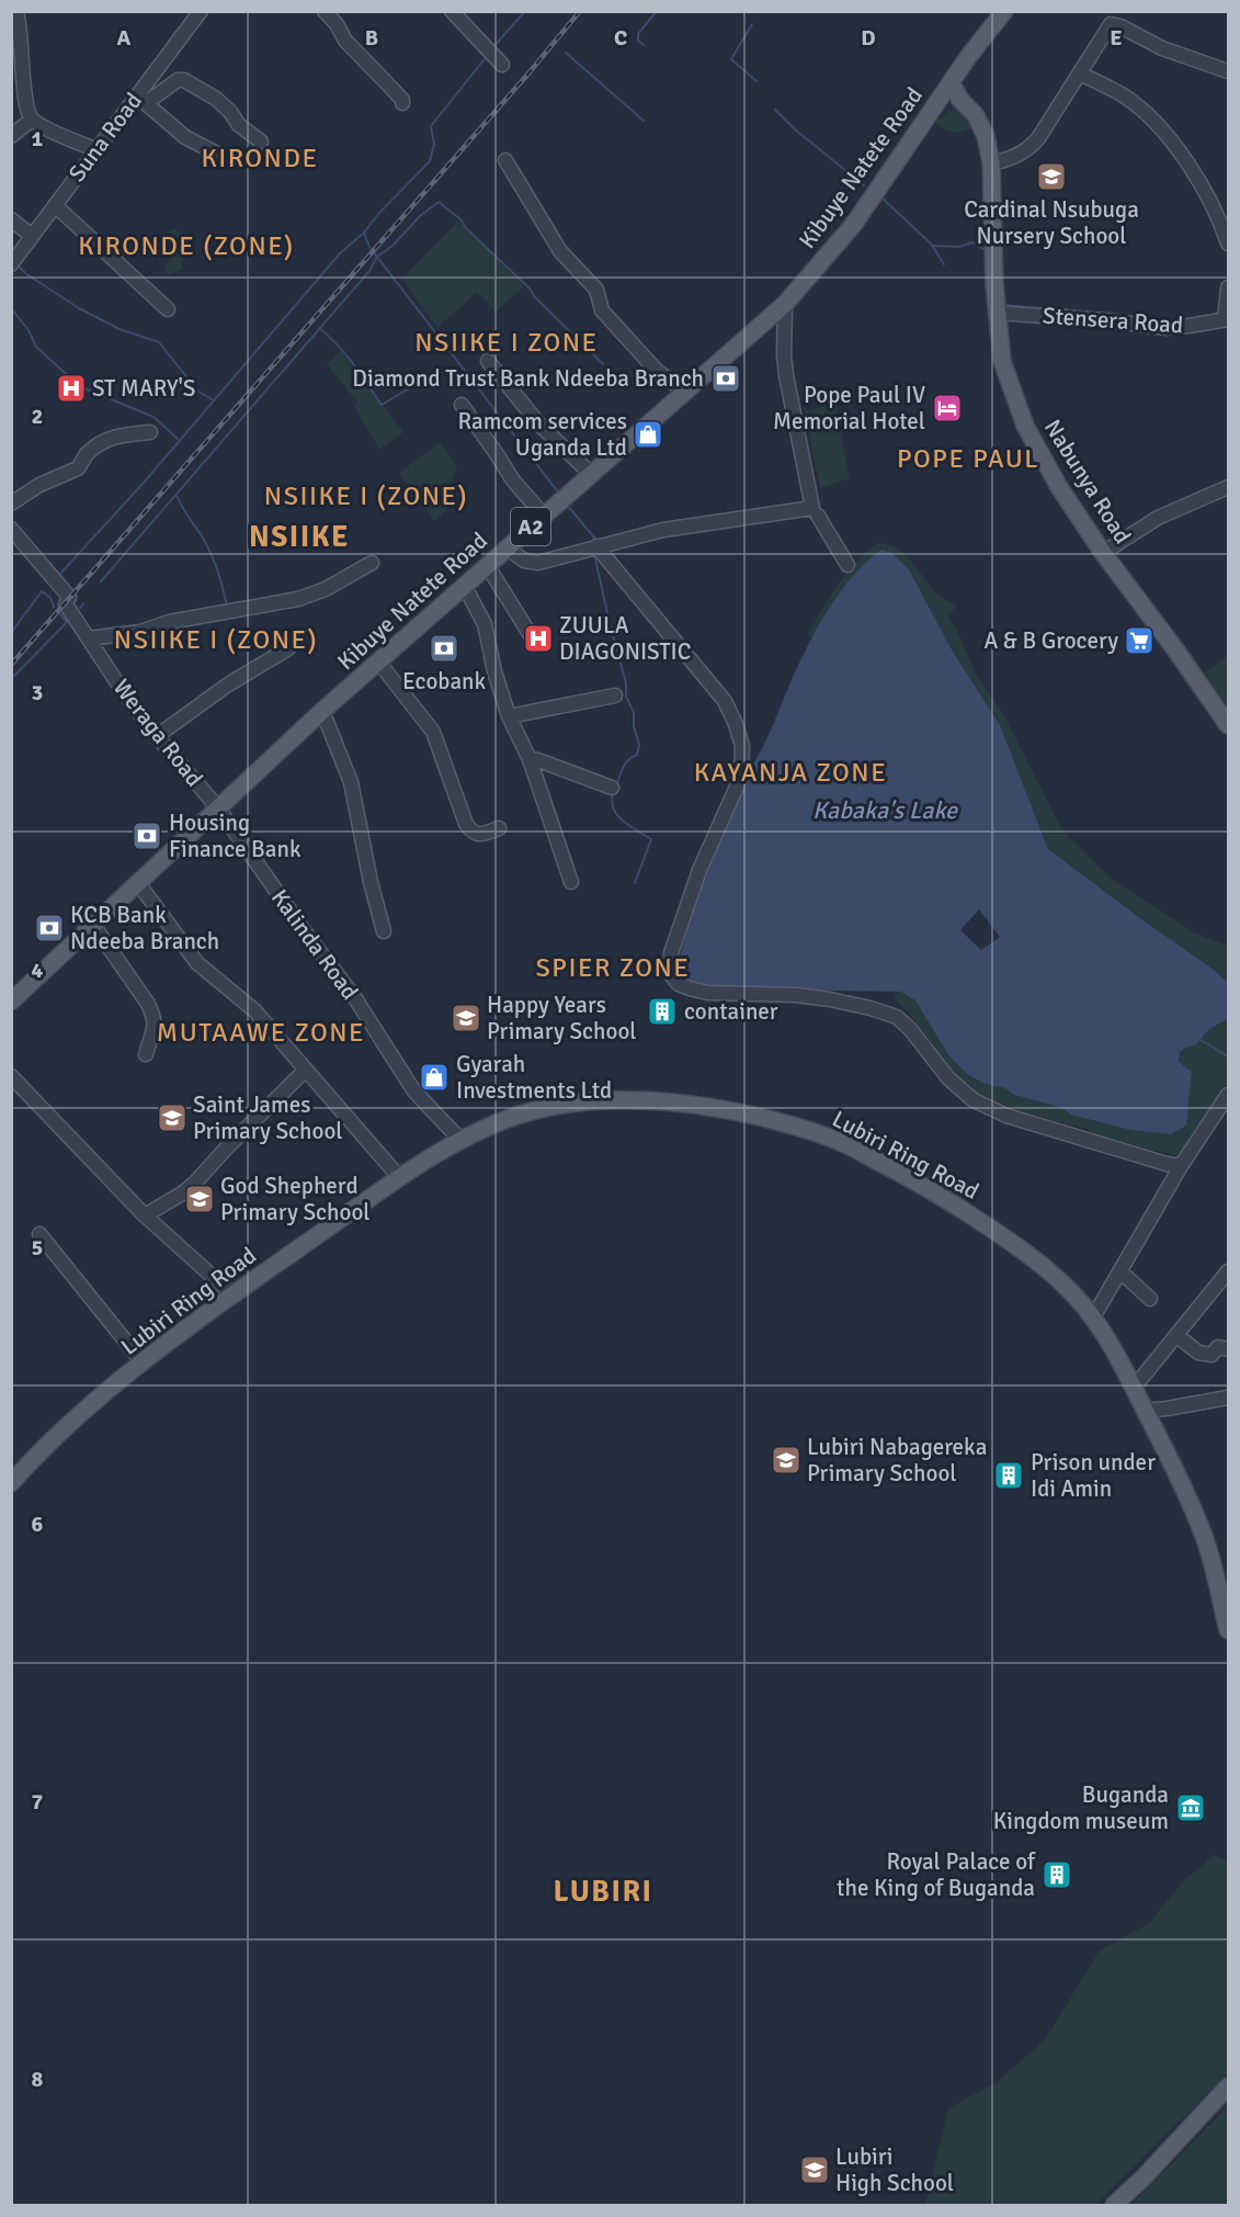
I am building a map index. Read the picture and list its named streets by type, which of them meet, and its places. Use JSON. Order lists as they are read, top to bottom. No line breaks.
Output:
{"streets":{"main road":["Kibuye Natete Road","Nabunya Road","A2","Lubiri Ring Road"],"street":["Suna Road","Stensera Road","Weraga Road","Kalinda Road"]},"crossings":[["Kibuye Natete Road","Nabunya Road"],["Kibuye Natete Road","Weraga Road"],["Kibuye Natete Road","Kalinda Road"],["Stensera Road","Nabunya Road"],["Weraga Road","Kalinda Road"],["Kalinda Road","Lubiri Ring Road"]],"districts":["KIRONDE","KIRONDE (ZONE)","NSIIKE I ZONE","POPE PAUL","NSIIKE I (ZONE)","NSIIKE","NSIIKE I (ZONE)","KAYANJA ZONE","SPIER ZONE","MUTAAWE ZONE","LUBIRI"],"water":["Kabaka's Lake"],"places":{"school or university":["Cardinal Nsubuga Nursery School","Happy Years Primary School","Saint James Primary School","God Shepherd Primary School","Lubiri Nabagereka Primary School","Lubiri High School"],"bank":["Diamond Trust Bank Ndeeba Branch","Ecobank","Housing Finance Bank","KCB Bank Ndeeba Branch"],"hospital":["ST MARY'S","ZUULA DIAGONISTIC"],"hotel":["Pope Paul IV Memorial Hotel"],"shop":["Ramcom services Uganda Ltd","Gyarah Investments Ltd"],"supermarket":["A & B Grocery"],"building":["container","Prison under Idi Amin","Royal Palace of the King of Buganda"],"museum":["Buganda Kingdom museum"]},"grid":{"columns":["A","B","C","D","E"],"rows":["1","2","3","4","5","6","7","8"]}}
